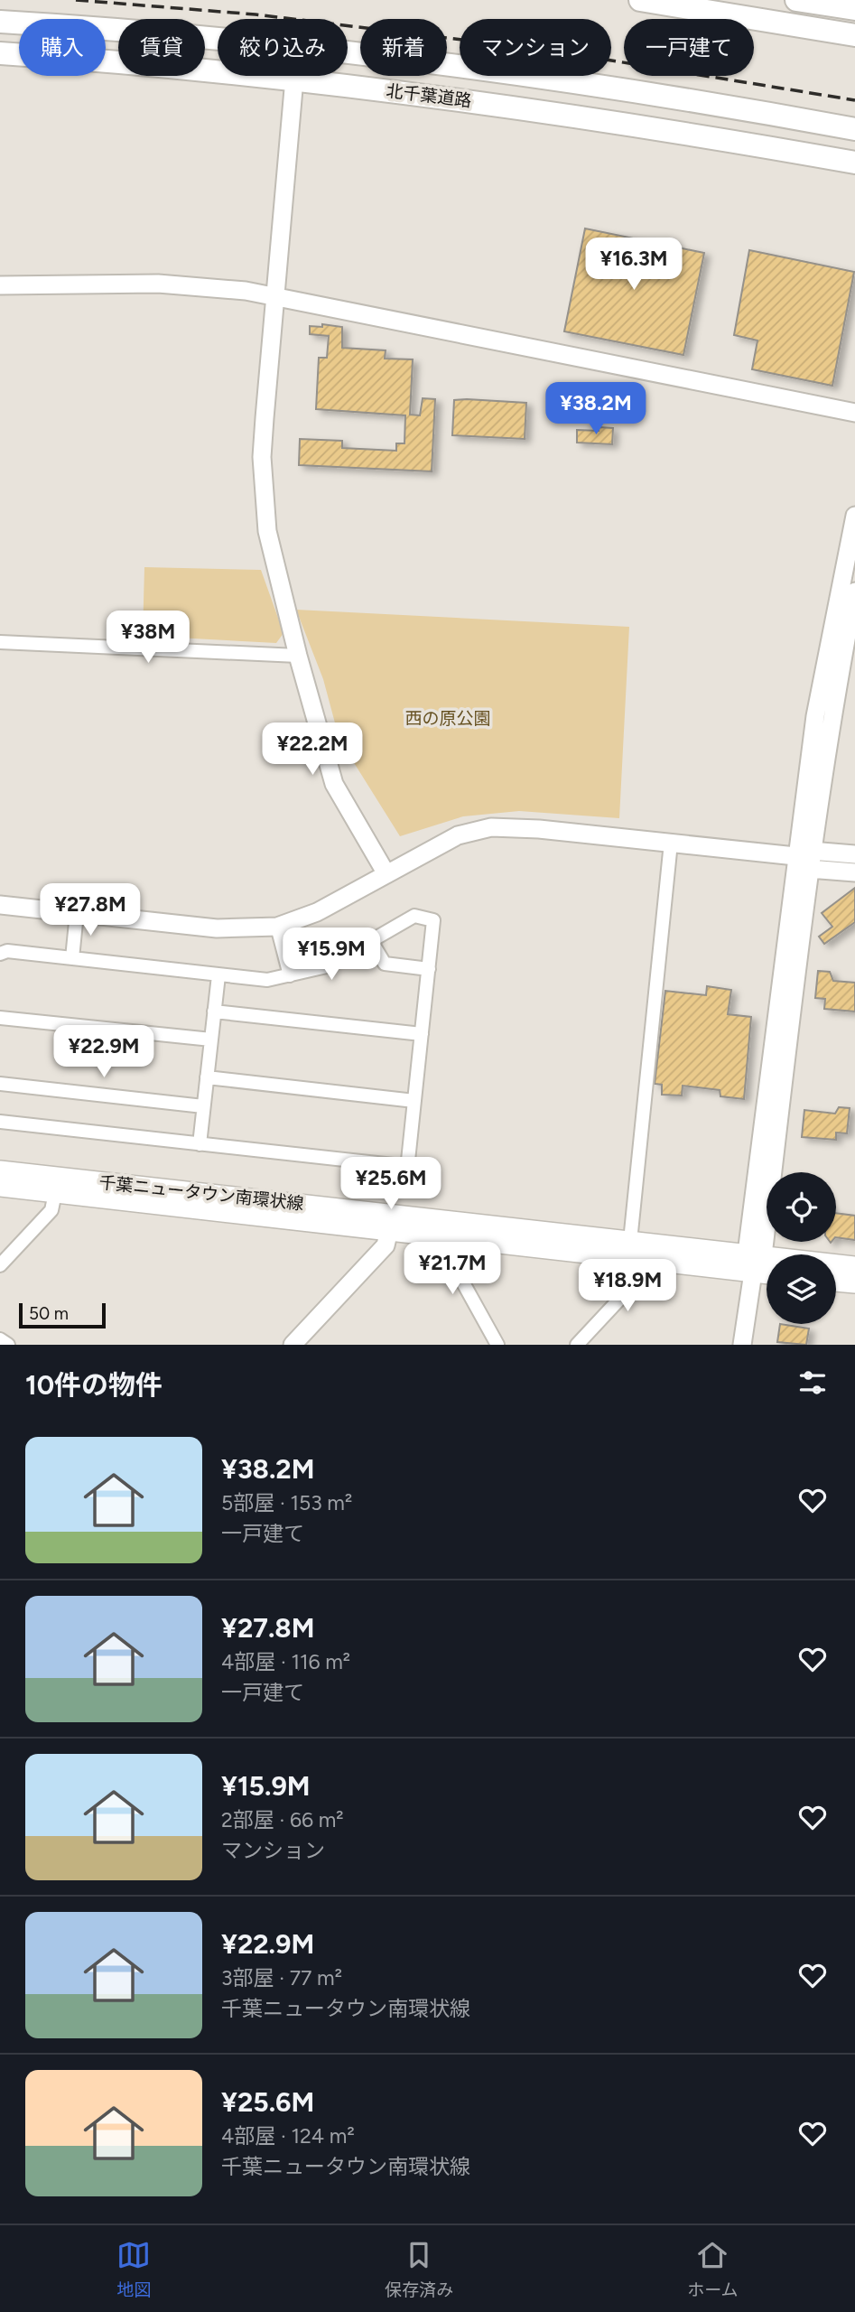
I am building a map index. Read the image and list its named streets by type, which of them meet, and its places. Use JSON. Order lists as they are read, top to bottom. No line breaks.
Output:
{"streets":{"highway":["北千葉道路"],"main road":["千葉ニュータウン南環状線"]},"parks":["西の原公園"],"scale_bar":"50 m","page":{"chip":["購入","賃貸","絞り込み","新着","マンション","一戸建て"],"price":["¥16.3M","¥38.2M","¥38M","¥22.2M","¥27.8M","¥15.9M","¥22.9M","¥25.6M","¥21.7M","¥18.9M"],"scale":"50 m","heading":"10件の物件","list":[{"name":"¥38.2M","note":"5部屋 · 153 m² · 一戸建て"},{"name":"¥27.8M","note":"4部屋 · 116 m² · 一戸建て"},{"name":"¥15.9M","note":"2部屋 · 66 m² · マンション"},{"name":"¥22.9M","note":"3部屋 · 77 m² · 千葉ニュータウン南環状線"},{"name":"¥25.6M","note":"4部屋 · 124 m² · 千葉ニュータウン南環状線"}],"tabs":["地図","保存済み","ホーム"]}}
